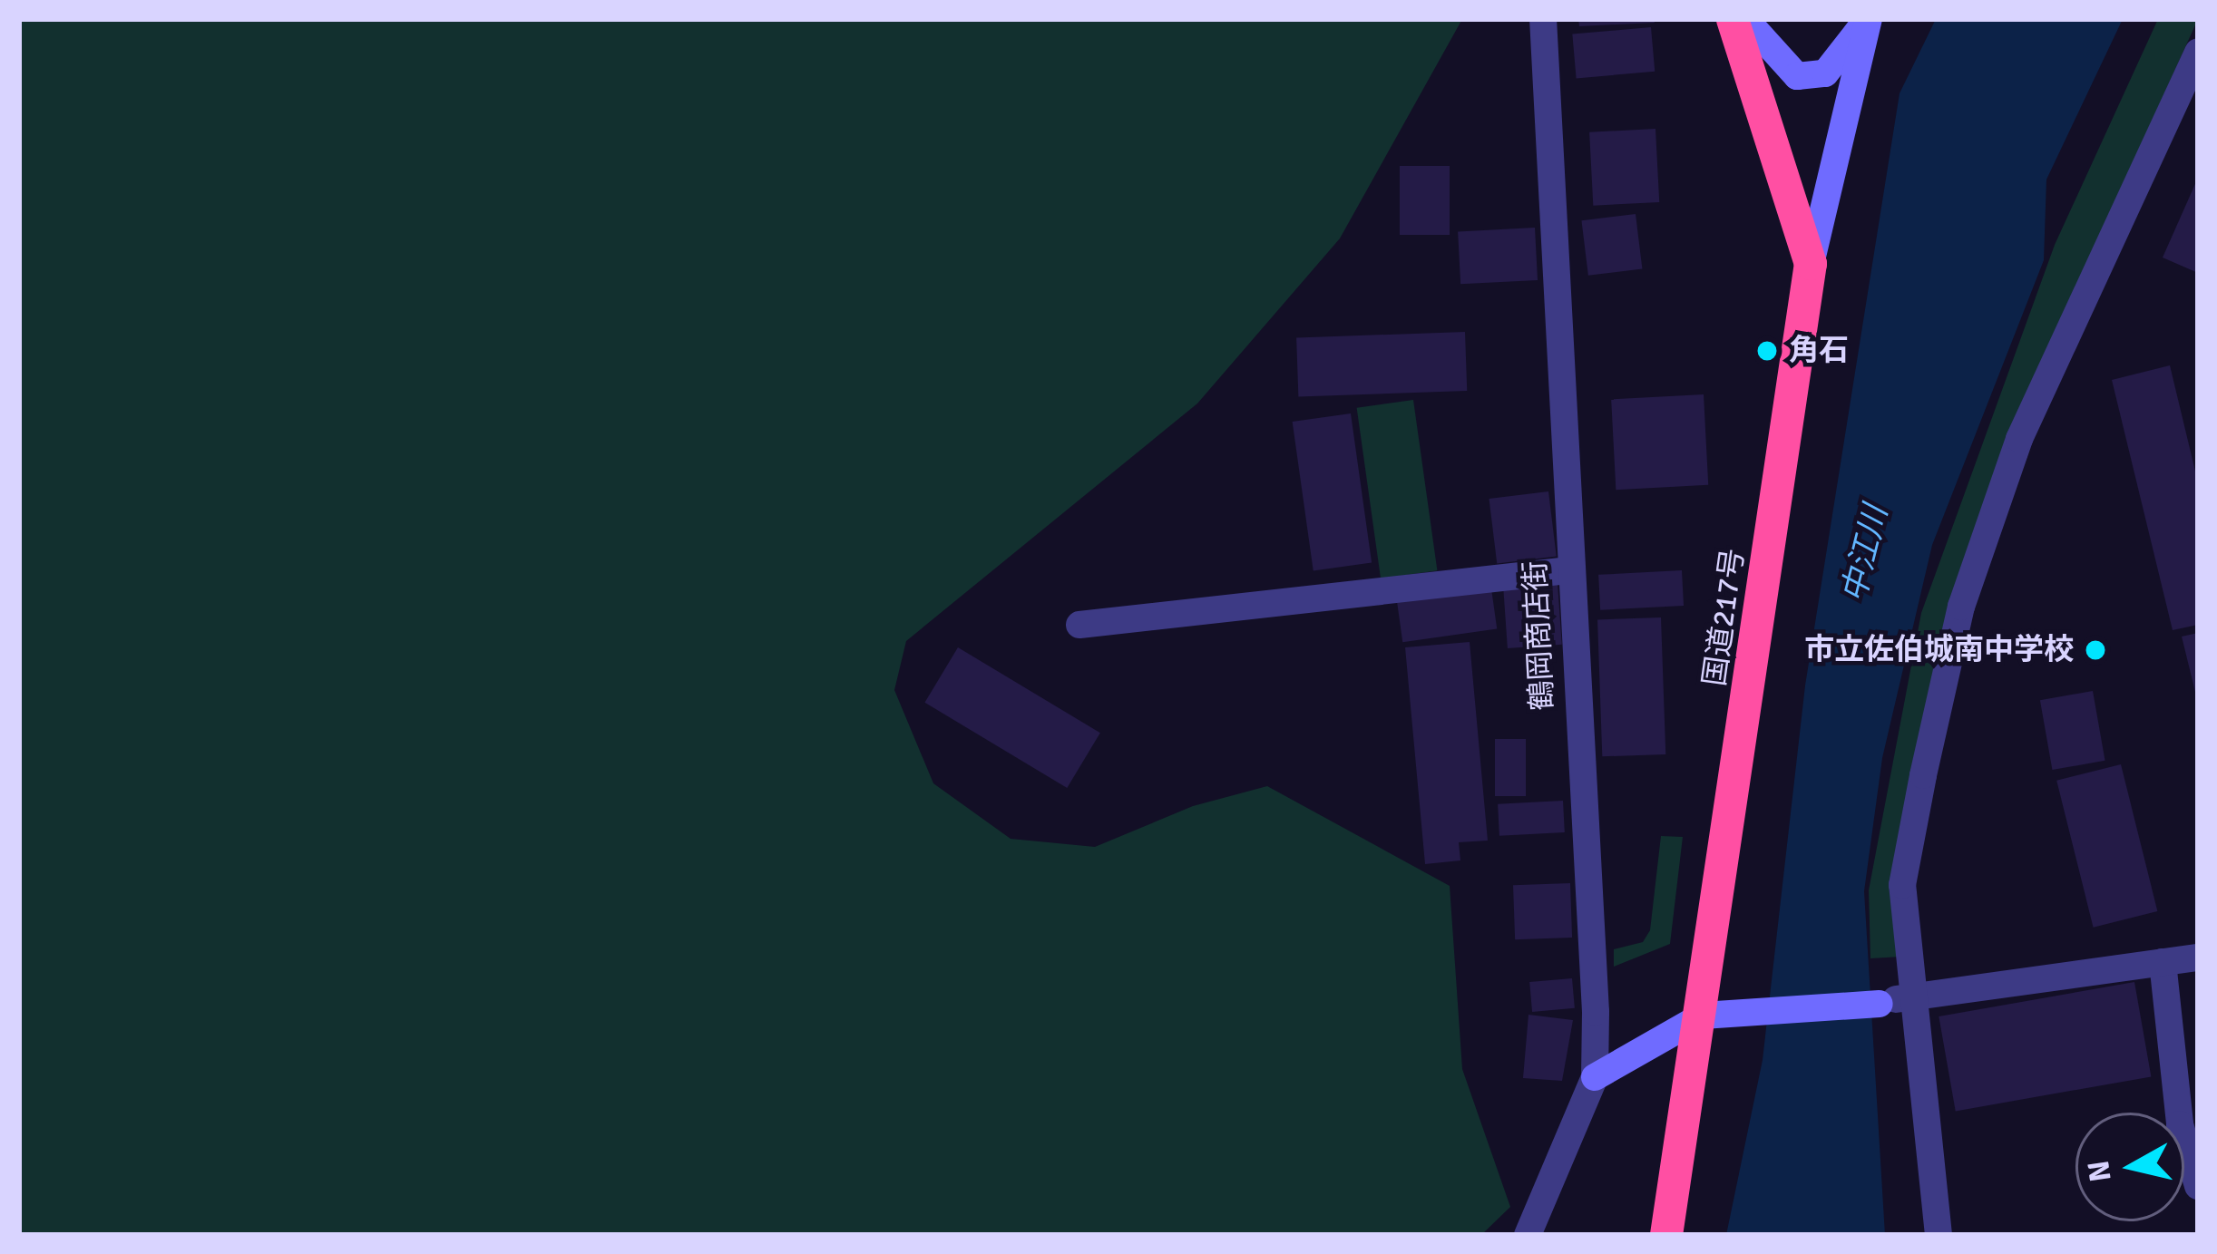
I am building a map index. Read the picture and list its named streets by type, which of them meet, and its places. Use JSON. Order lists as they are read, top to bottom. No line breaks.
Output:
{"streets":{"highway":["国道217号"],"street":["鶴岡商店街"]},"water":["中江川"],"places":["角石","市立佐伯城南中学校"],"north":"left"}
